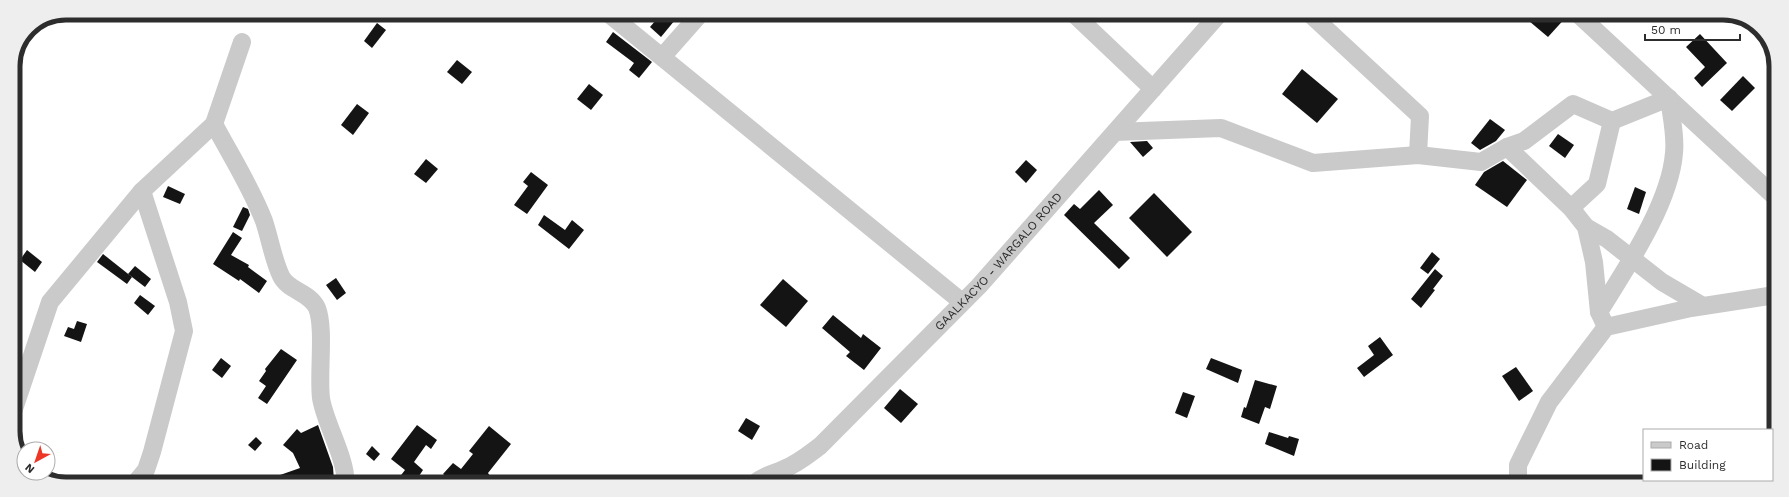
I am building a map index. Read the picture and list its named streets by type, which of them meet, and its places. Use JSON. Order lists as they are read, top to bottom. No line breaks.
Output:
{"streets":{"street":["GAALKACYO - WARGALO ROAD"]},"legend":["Road","Building"],"scale_bar":"50 m","north":"bottom left"}
